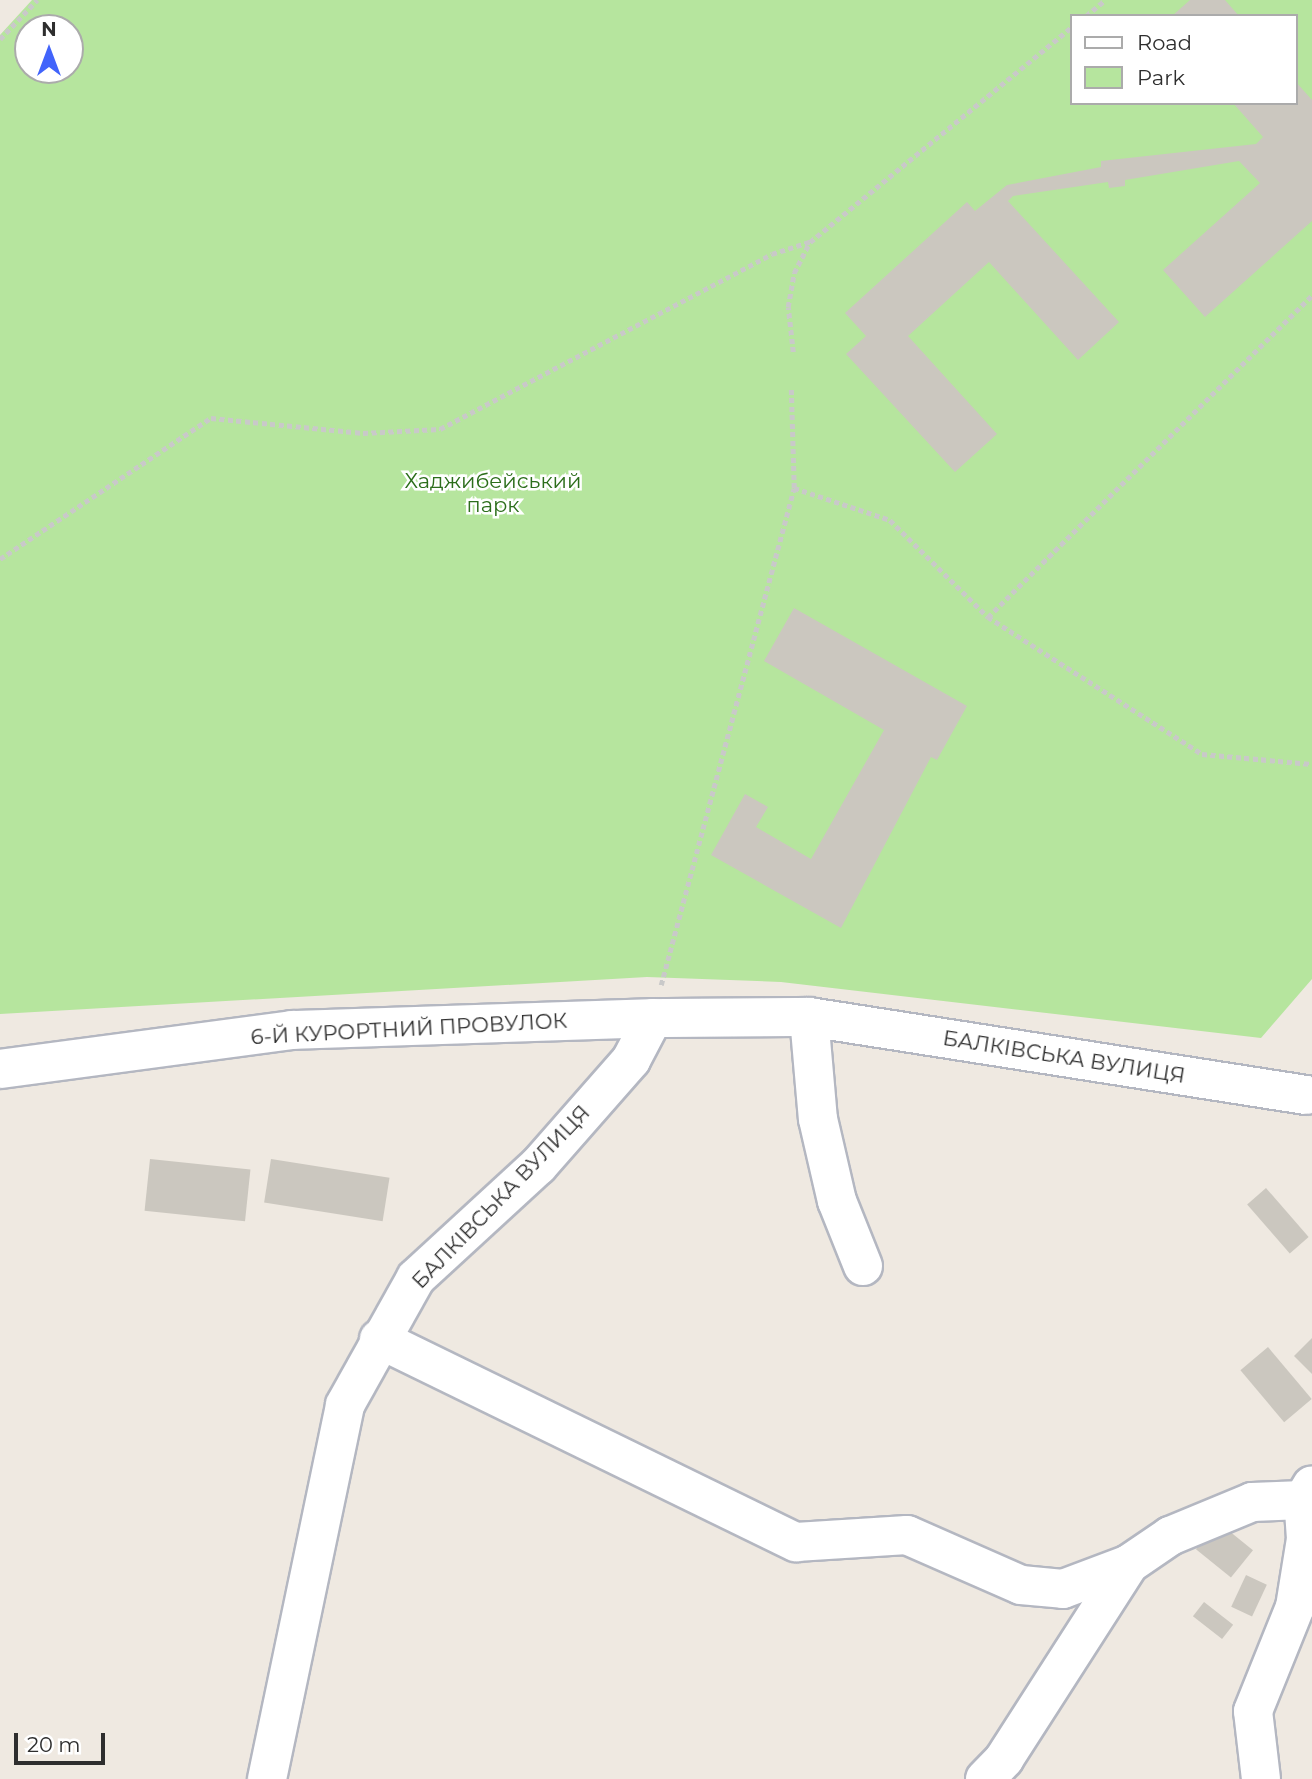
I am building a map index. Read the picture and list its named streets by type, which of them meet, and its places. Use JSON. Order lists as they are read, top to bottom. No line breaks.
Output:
{"streets":{"street":["6-Й КУРОРТНИЙ ПРОВУЛОК","БАЛКІВСЬКА ВУЛИЦЯ"]},"crossings":[["6-Й КУРОРТНИЙ ПРОВУЛОК","БАЛКІВСЬКА ВУЛИЦЯ"]],"parks":["Хаджибейський парк"],"legend":["Road","Park"],"scale_bar":"20 m","north":"top"}
